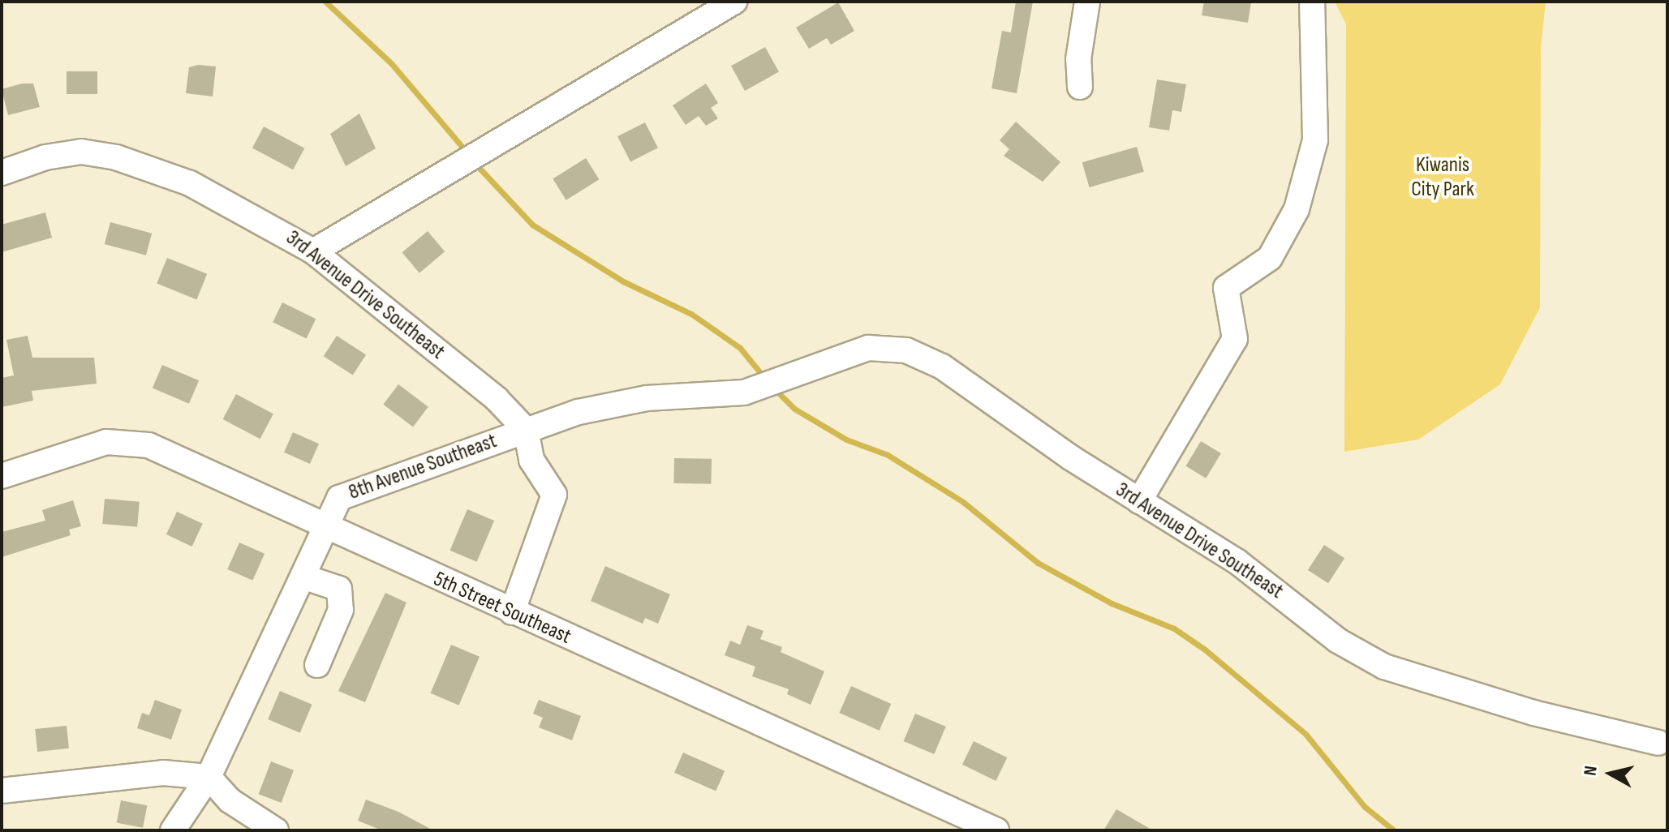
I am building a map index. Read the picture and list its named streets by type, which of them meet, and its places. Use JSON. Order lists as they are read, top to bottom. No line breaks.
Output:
{"streets":{"street":["3rd Avenue Drive Southeast","8th Avenue Southeast","5th Street Southeast"]},"crossings":[["3rd Avenue Drive Southeast","8th Avenue Southeast"],["8th Avenue Southeast","5th Street Southeast"]],"parks":["Kiwanis City Park"],"north":"left"}
